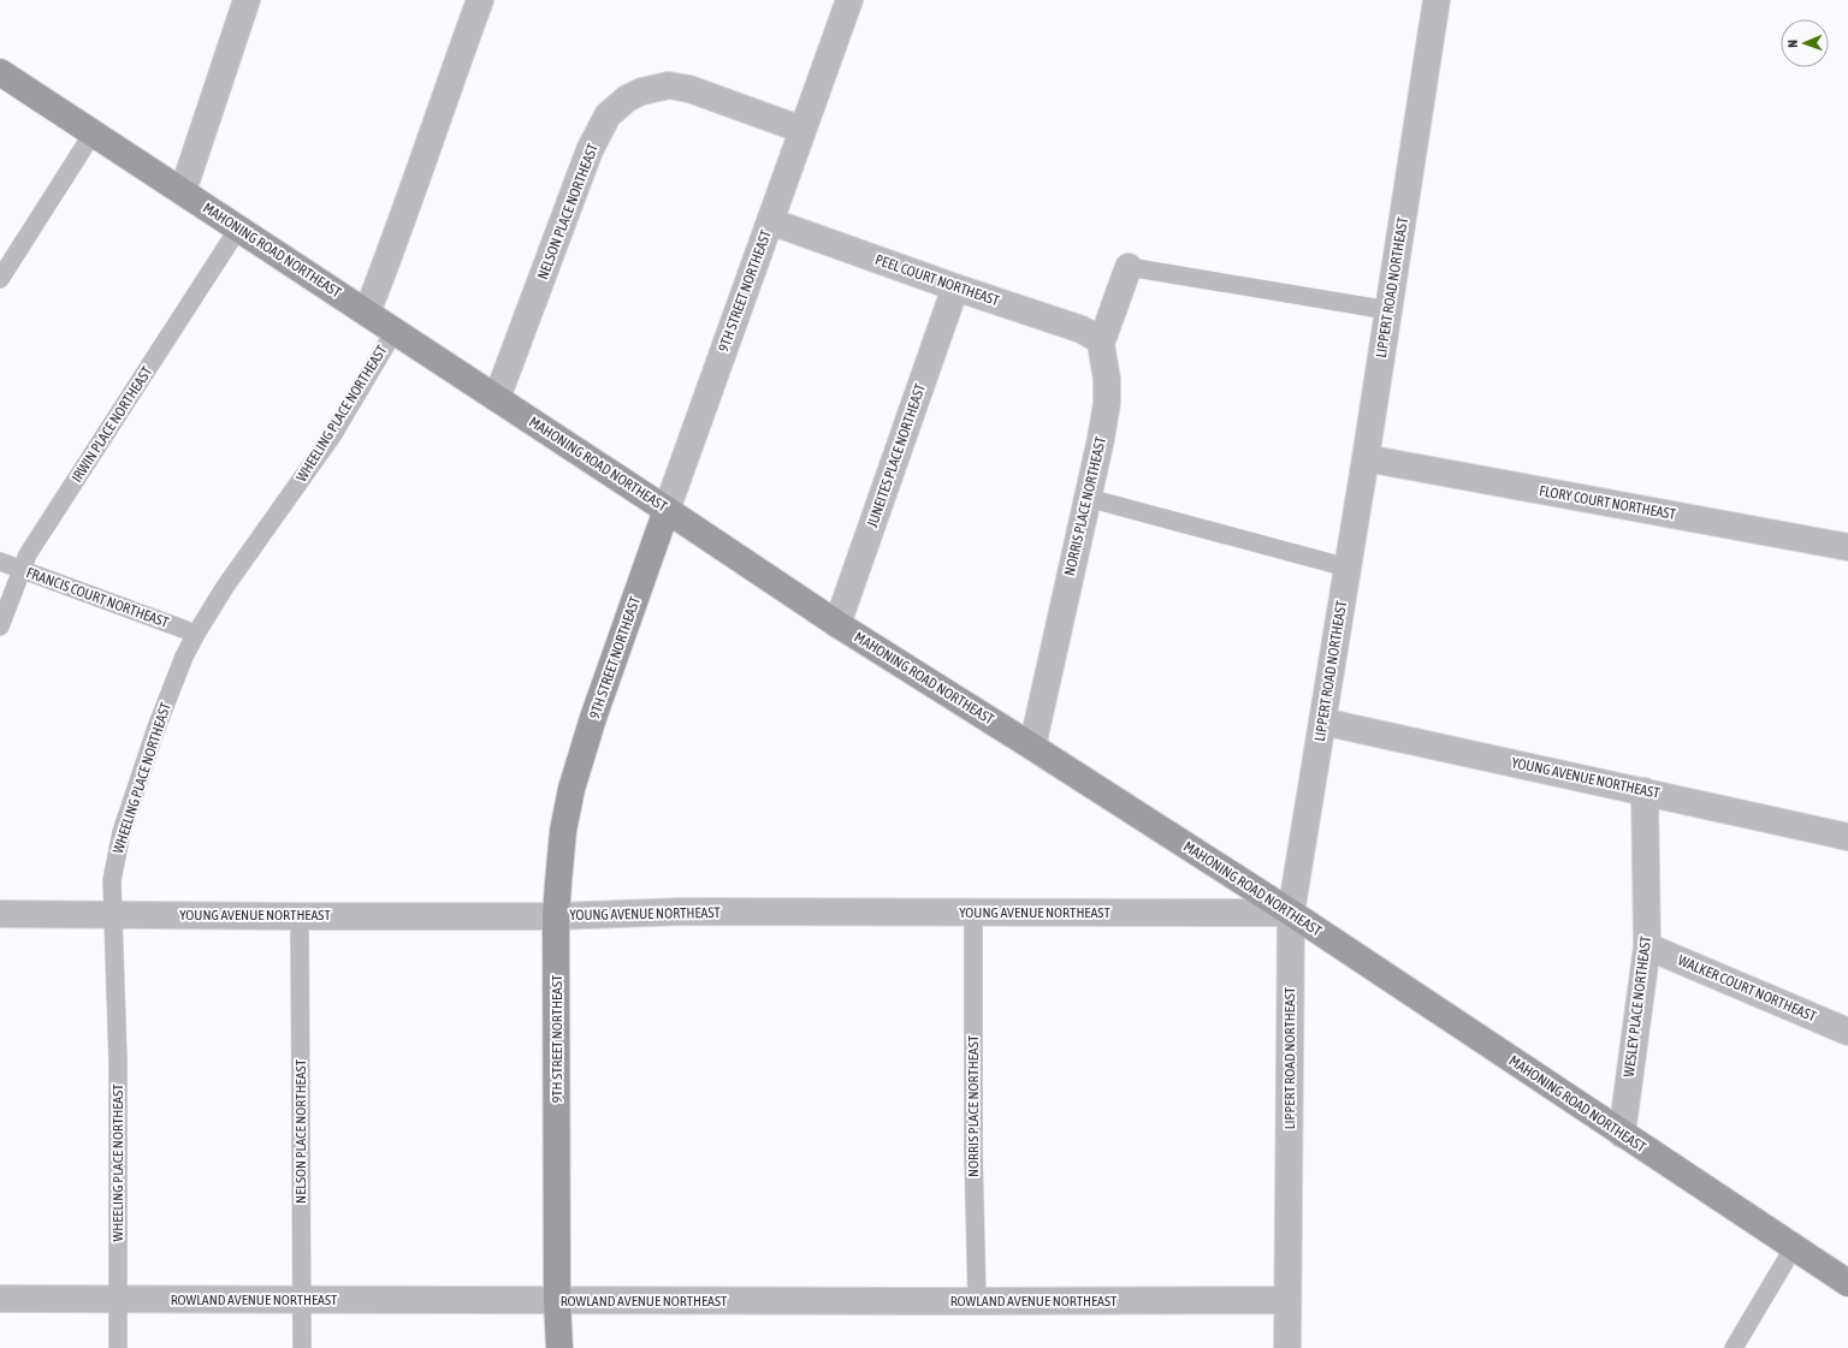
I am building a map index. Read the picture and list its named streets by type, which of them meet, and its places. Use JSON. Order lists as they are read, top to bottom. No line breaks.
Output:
{"streets":{"main road":["MAHONING ROAD NORTHEAST","9TH STREET NORTHEAST"],"street":["NELSON PLACE NORTHEAST","PEEL COURT NORTHEAST","LIPPERT ROAD NORTHEAST","JUNEITES PLACE NORTHEAST","FLORY COURT NORTHEAST","NORRIS PLACE NORTHEAST","YOUNG AVENUE NORTHEAST","WALKER COURT NORTHEAST","WESLEY PLACE NORTHEAST","ROWLAND AVENUE NORTHEAST"],"lane":["WHEELING PLACE NORTHEAST","IRWIN PLACE NORTHEAST","FRANCIS COURT NORTHEAST"]},"crossings":[["NELSON PLACE NORTHEAST","MAHONING ROAD NORTHEAST"],["NELSON PLACE NORTHEAST","9TH STREET NORTHEAST"],["NELSON PLACE NORTHEAST","YOUNG AVENUE NORTHEAST"],["NELSON PLACE NORTHEAST","ROWLAND AVENUE NORTHEAST"],["MAHONING ROAD NORTHEAST","LIPPERT ROAD NORTHEAST"],["MAHONING ROAD NORTHEAST","9TH STREET NORTHEAST"],["MAHONING ROAD NORTHEAST","WHEELING PLACE NORTHEAST"],["MAHONING ROAD NORTHEAST","IRWIN PLACE NORTHEAST"],["MAHONING ROAD NORTHEAST","JUNEITES PLACE NORTHEAST"],["MAHONING ROAD NORTHEAST","NORRIS PLACE NORTHEAST"],["MAHONING ROAD NORTHEAST","YOUNG AVENUE NORTHEAST"],["MAHONING ROAD NORTHEAST","WESLEY PLACE NORTHEAST"],["PEEL COURT NORTHEAST","9TH STREET NORTHEAST"],["PEEL COURT NORTHEAST","JUNEITES PLACE NORTHEAST"],["PEEL COURT NORTHEAST","NORRIS PLACE NORTHEAST"],["LIPPERT ROAD NORTHEAST","FLORY COURT NORTHEAST"],["LIPPERT ROAD NORTHEAST","YOUNG AVENUE NORTHEAST"],["LIPPERT ROAD NORTHEAST","ROWLAND AVENUE NORTHEAST"],["9TH STREET NORTHEAST","YOUNG AVENUE NORTHEAST"],["9TH STREET NORTHEAST","ROWLAND AVENUE NORTHEAST"],["WHEELING PLACE NORTHEAST","FRANCIS COURT NORTHEAST"],["WHEELING PLACE NORTHEAST","YOUNG AVENUE NORTHEAST"],["WHEELING PLACE NORTHEAST","ROWLAND AVENUE NORTHEAST"],["IRWIN PLACE NORTHEAST","FRANCIS COURT NORTHEAST"],["NORRIS PLACE NORTHEAST","YOUNG AVENUE NORTHEAST"],["NORRIS PLACE NORTHEAST","ROWLAND AVENUE NORTHEAST"],["YOUNG AVENUE NORTHEAST","WESLEY PLACE NORTHEAST"],["WALKER COURT NORTHEAST","WESLEY PLACE NORTHEAST"]],"north":"left"}
